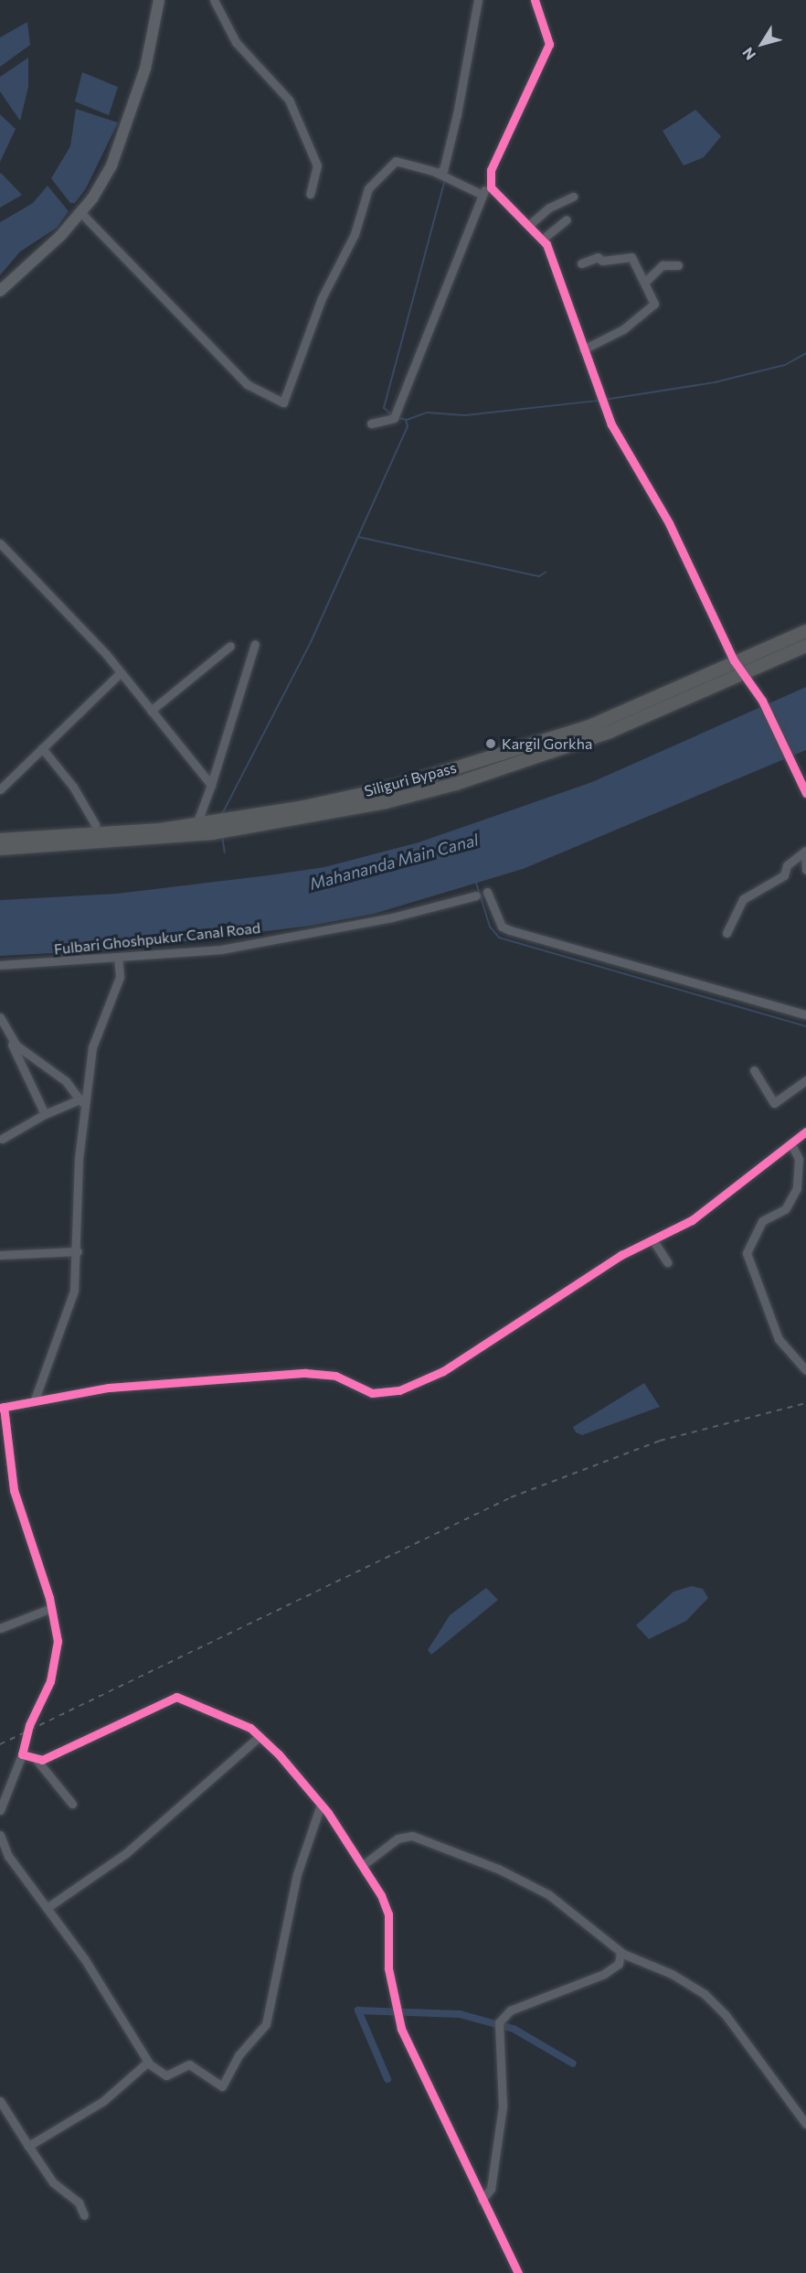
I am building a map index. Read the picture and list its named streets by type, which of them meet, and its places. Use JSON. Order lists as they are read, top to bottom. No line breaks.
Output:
{"streets":{"highway":["Siliguri Bypass"],"street":["Fulbari Ghoshpukur Canal Road"]},"water":["Mahananda Main Canal"],"places":["Kargil Gorkha"],"north":"bottom left"}
